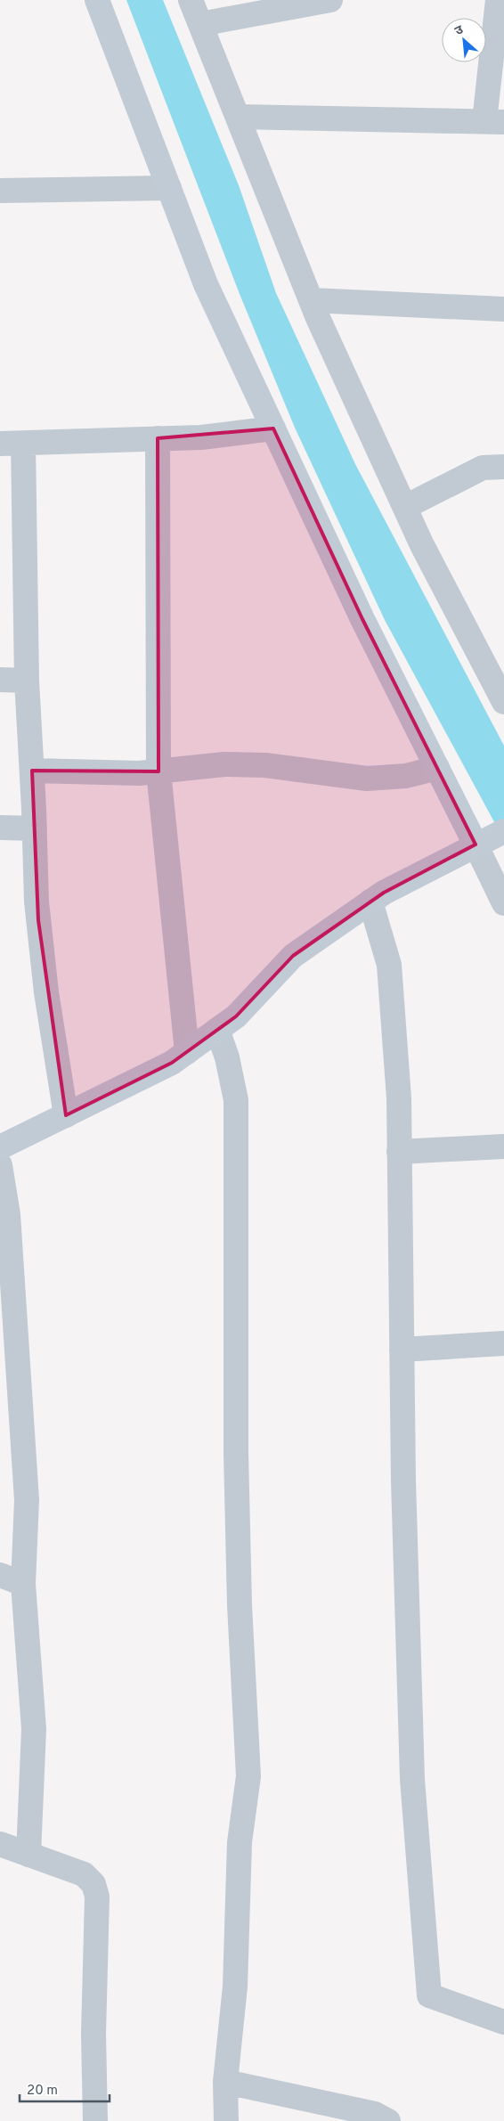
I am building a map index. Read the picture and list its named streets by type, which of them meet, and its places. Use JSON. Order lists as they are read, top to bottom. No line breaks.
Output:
{"scale_bar":"20 m","north":"top left"}
